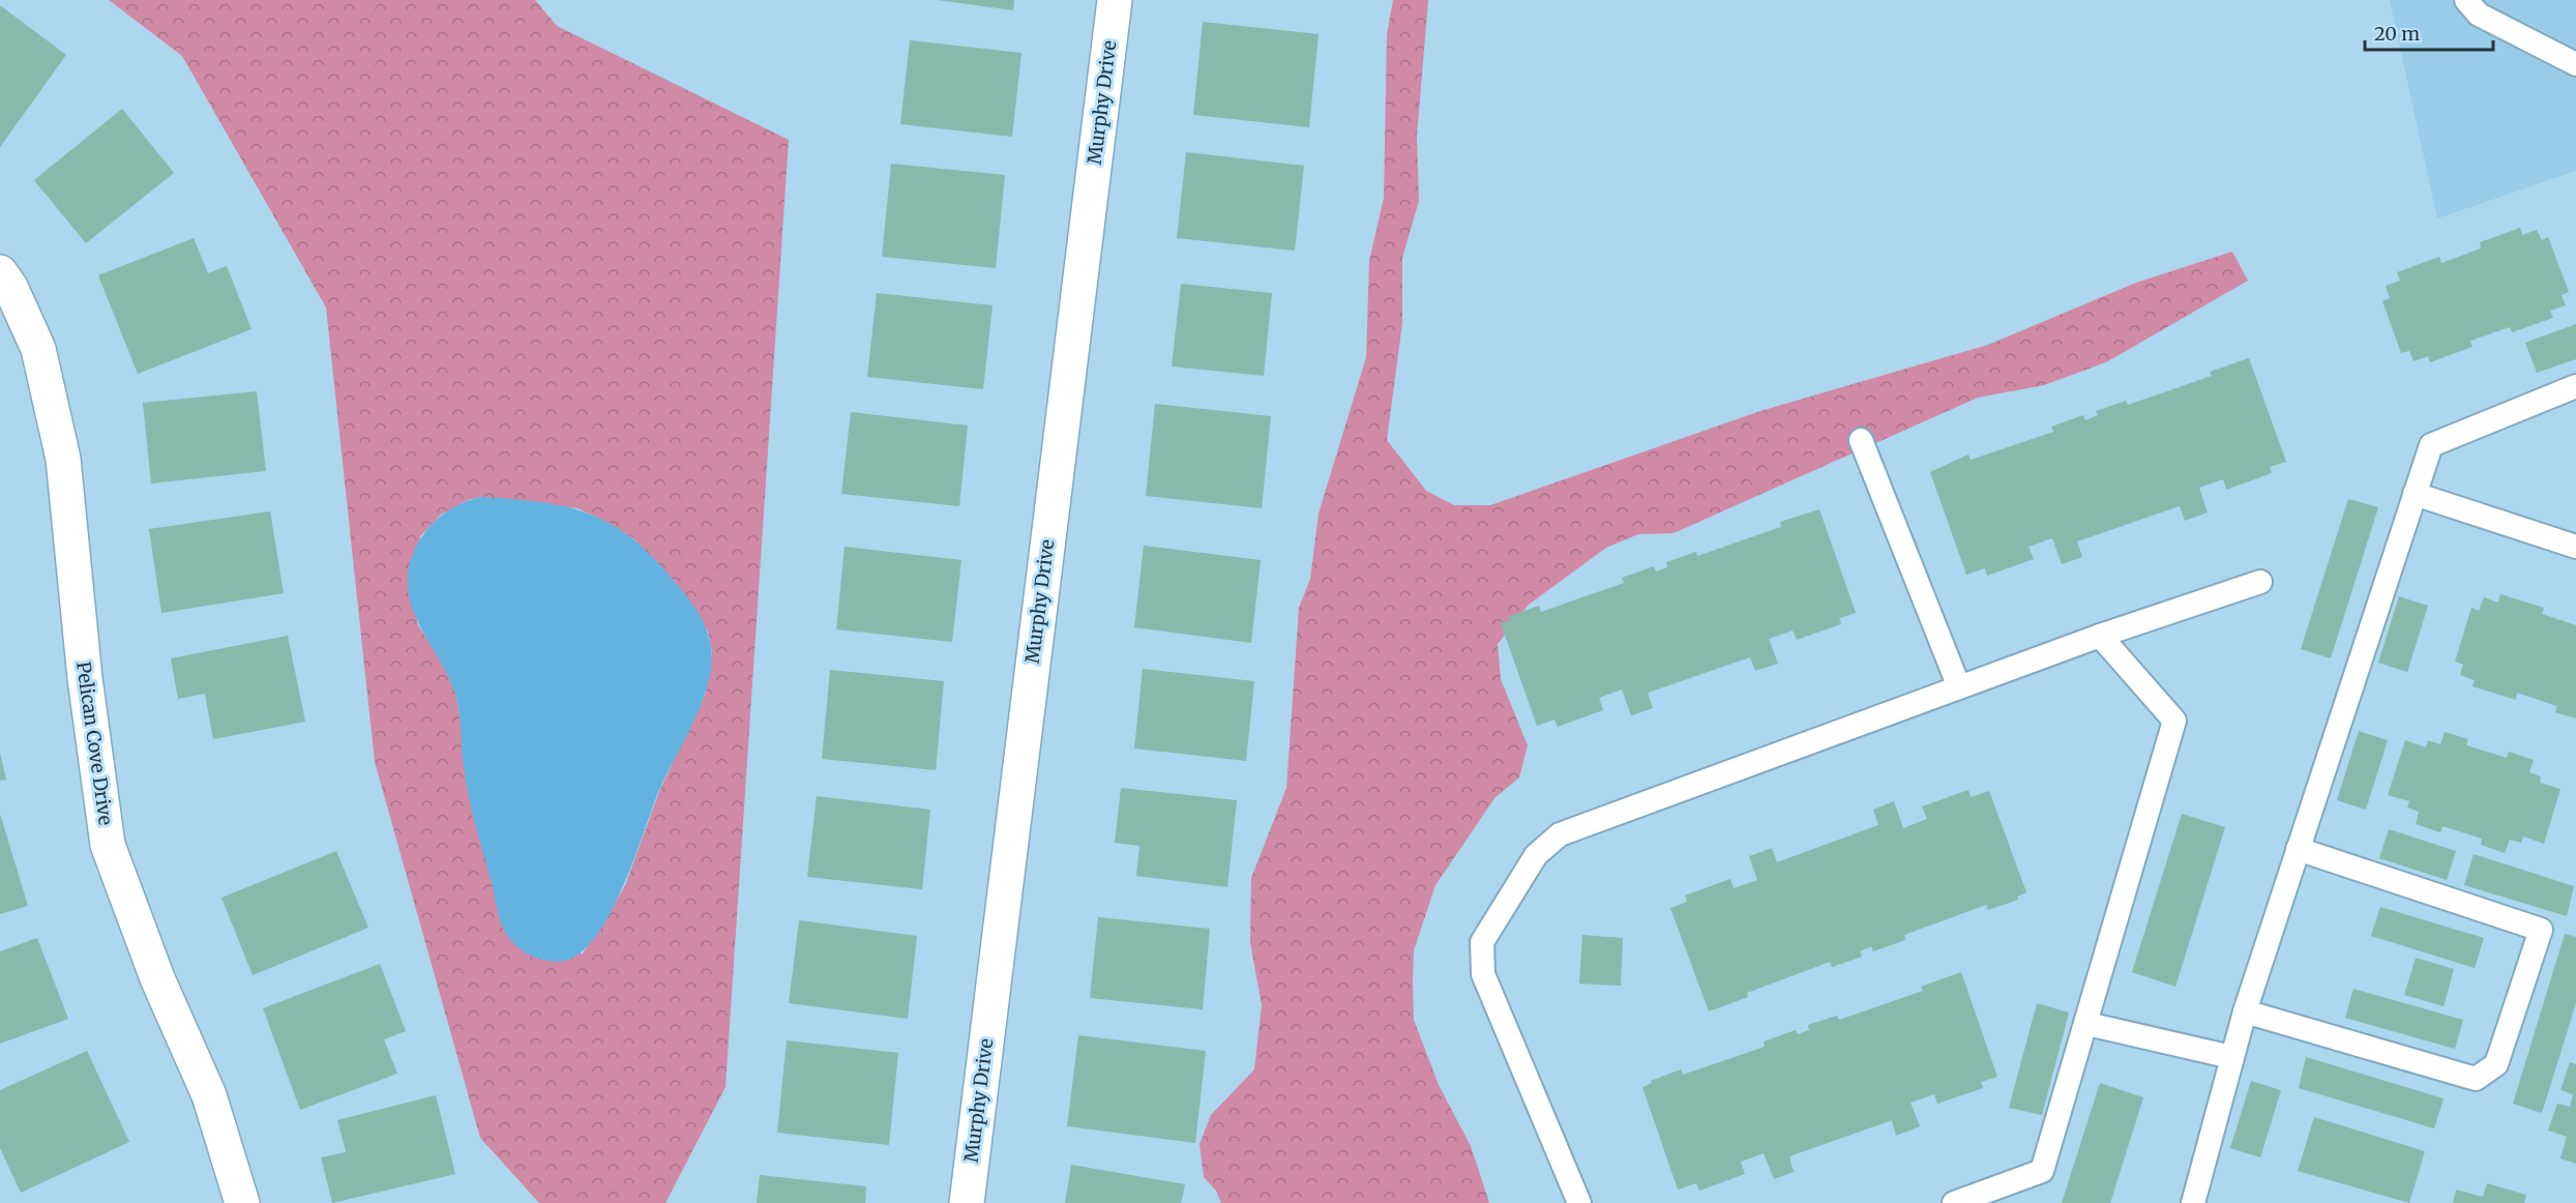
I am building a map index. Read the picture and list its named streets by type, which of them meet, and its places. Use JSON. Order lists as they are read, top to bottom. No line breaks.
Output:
{"streets":{"street":["Murphy Drive","Pelican Cove Drive"]},"scale_bar":"20 m"}
